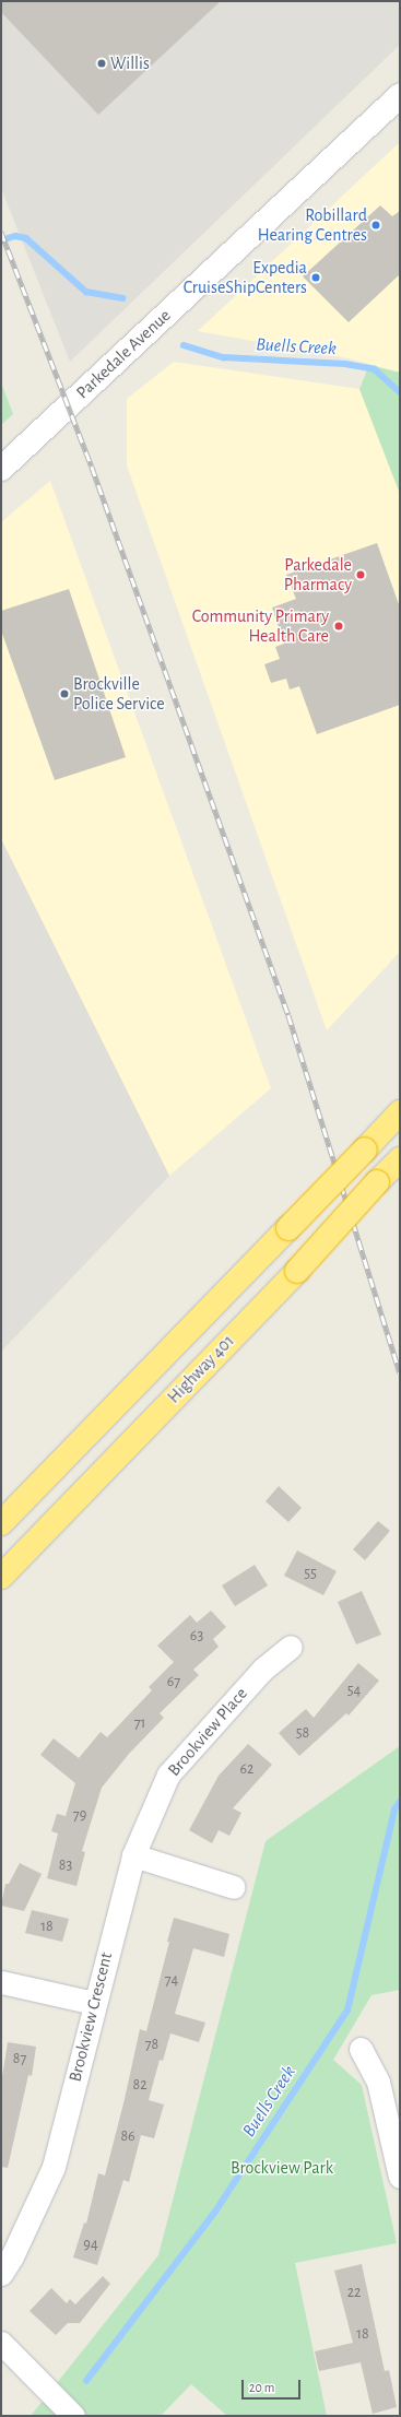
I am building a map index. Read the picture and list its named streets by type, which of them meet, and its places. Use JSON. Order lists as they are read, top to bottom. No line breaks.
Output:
{"streets":{"highway":["Highway 401"],"main road":["Parkedale Avenue"],"street":["Brookview Place","Brookview Crescent"]},"crossings":[["Brookview Place","Brookview Crescent"]],"water":["Buells Creek"],"parks":["Brockview Park"],"places":["Willis","Robillard Hearing Centres","Expedia CruiseShipCenters","Parkedale Pharmacy","Community Primary Health Care","Brockville Police Service"],"house_numbers":["55","63","67","54","71","58","62","79","83","18","74","78","87","82","86","94","22","18"],"scale_bar":"20 m"}
